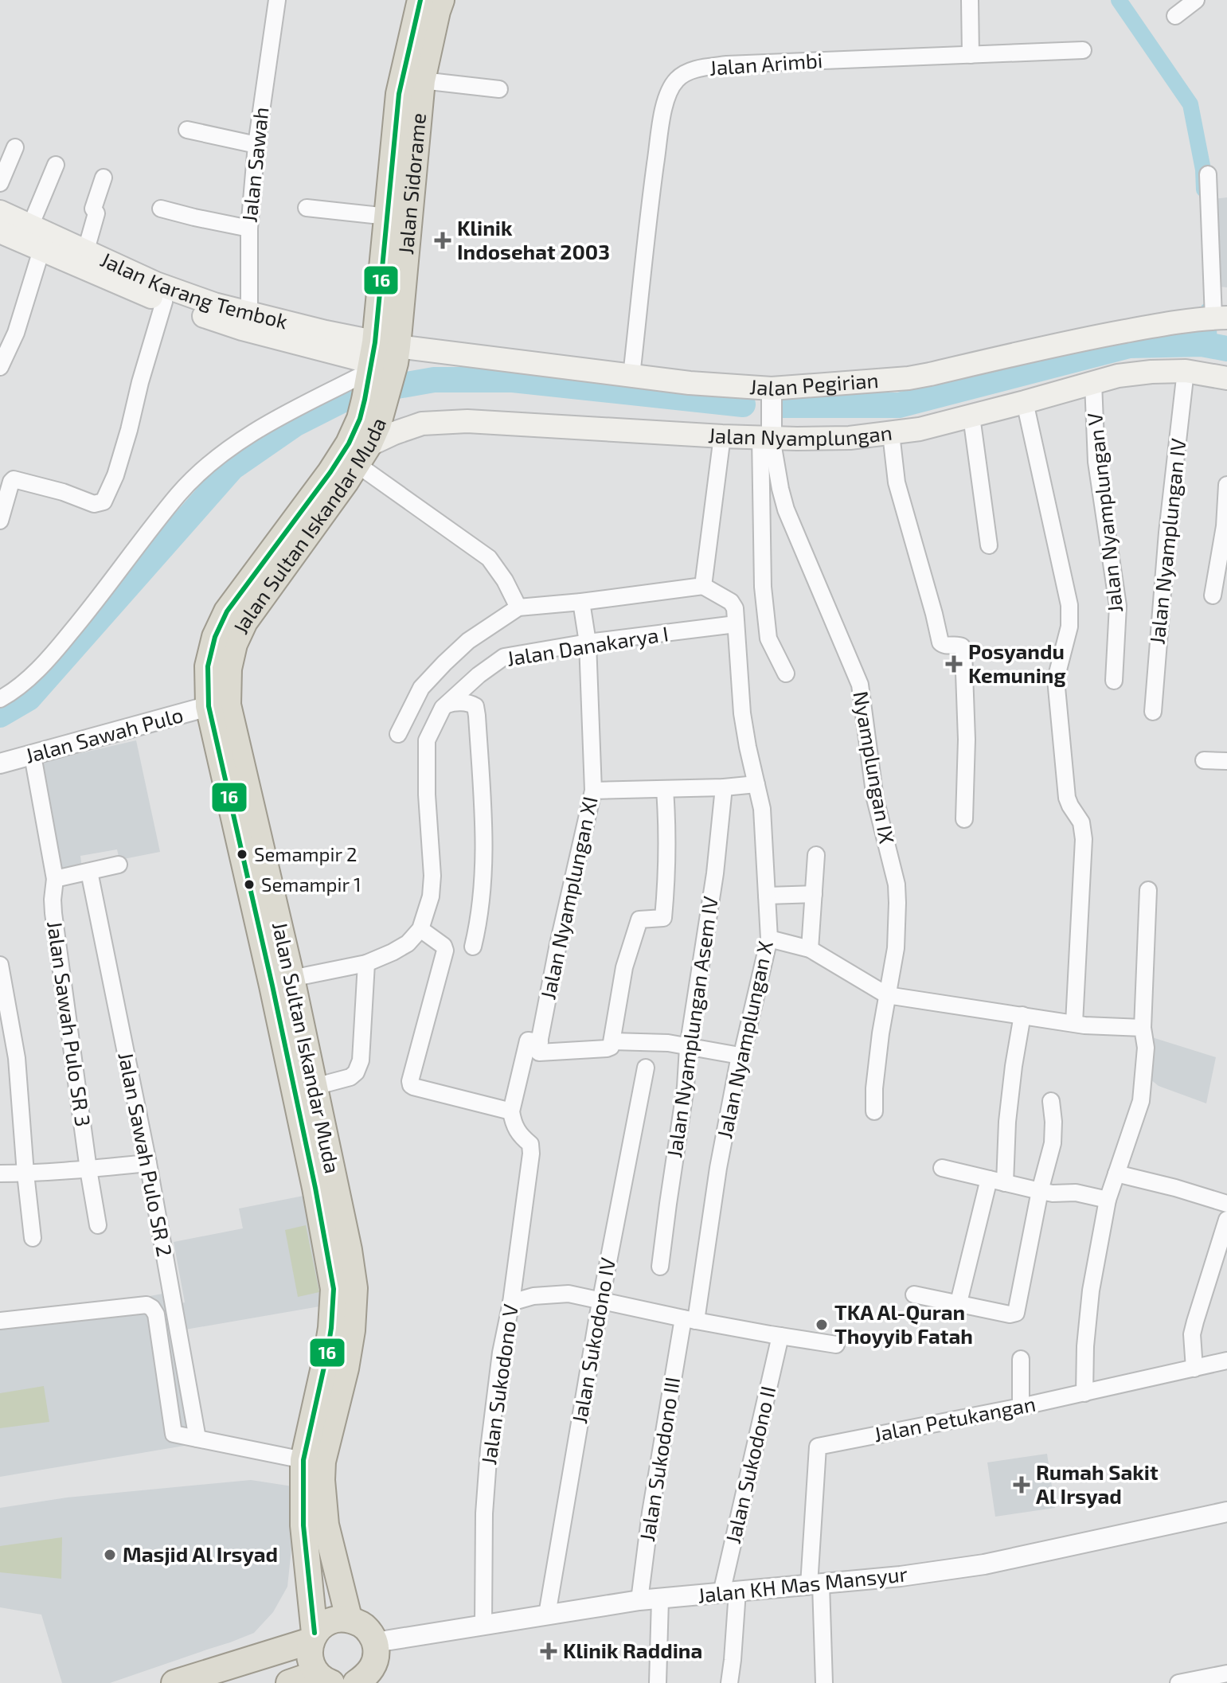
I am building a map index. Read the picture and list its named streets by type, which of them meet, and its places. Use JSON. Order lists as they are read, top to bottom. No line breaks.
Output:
{"streets":{"highway":["Jalan Sidorame","Jalan Sultan Iskandar Muda"],"main road":["Jalan Karang Tembok","Jalan Pegirian","Jalan Nyamplungan"],"street":["Jalan Arimbi","Jalan Sawah","Jalan Nyamplungan V","Jalan Nyamplungan IV","Jalan Danakarya I","Jalan Sawah Pulo","Nyamplungan IX","Jalan Nyamplungan XI","Jalan Sawah Pulo SR 3","Jalan Nyamplungan Asem IV","Jalan Nyamplungan X","Jalan Sawah Pulo SR 2","Jalan Sukodono IV","Jalan Sukodono V","Jalan Petukangan","Jalan Sukodono III","Jalan Sukodono II","Jalan KH Mas Mansyur"]},"crossings":[["Jalan Arimbi","Jalan Pegirian"],["Jalan Sawah","Jalan Karang Tembok"],["Jalan Sidorame","Jalan Karang Tembok"],["Jalan Sidorame","Jalan Pegirian"],["Jalan Sidorame","Jalan Sultan Iskandar Muda"],["Jalan Karang Tembok","Jalan Pegirian"],["Jalan Karang Tembok","Jalan Sultan Iskandar Muda"],["Jalan Pegirian","Jalan Sultan Iskandar Muda"],["Jalan Nyamplungan","Jalan Nyamplungan V"],["Jalan Nyamplungan","Jalan Sultan Iskandar Muda"],["Jalan Nyamplungan","Jalan Nyamplungan IV"],["Jalan Nyamplungan","Nyamplungan IX"],["Jalan Sultan Iskandar Muda","Jalan Sawah Pulo"],["Jalan Danakarya I","Jalan Nyamplungan XI"],["Jalan Danakarya I","Jalan Nyamplungan X"],["Jalan Sawah Pulo","Jalan Sawah Pulo SR 3"],["Jalan Nyamplungan X","Jalan Sukodono III"],["Jalan Sukodono IV","Jalan KH Mas Mansyur"],["Jalan Sukodono V","Jalan KH Mas Mansyur"],["Jalan Petukangan","Jalan KH Mas Mansyur"],["Jalan Sukodono III","Jalan KH Mas Mansyur"],["Jalan Sukodono II","Jalan KH Mas Mansyur"]],"places":{"health":["Klinik Indosehat 2003","Posyandu Kemuning","Rumah Sakit Al Irsyad","Klinik Raddina"],"other":["Semampir 2","Semampir 1","TKA Al-Quran Thoyyib Fatah","Masjid Al Irsyad"]},"lines":["transit line 16"]}
